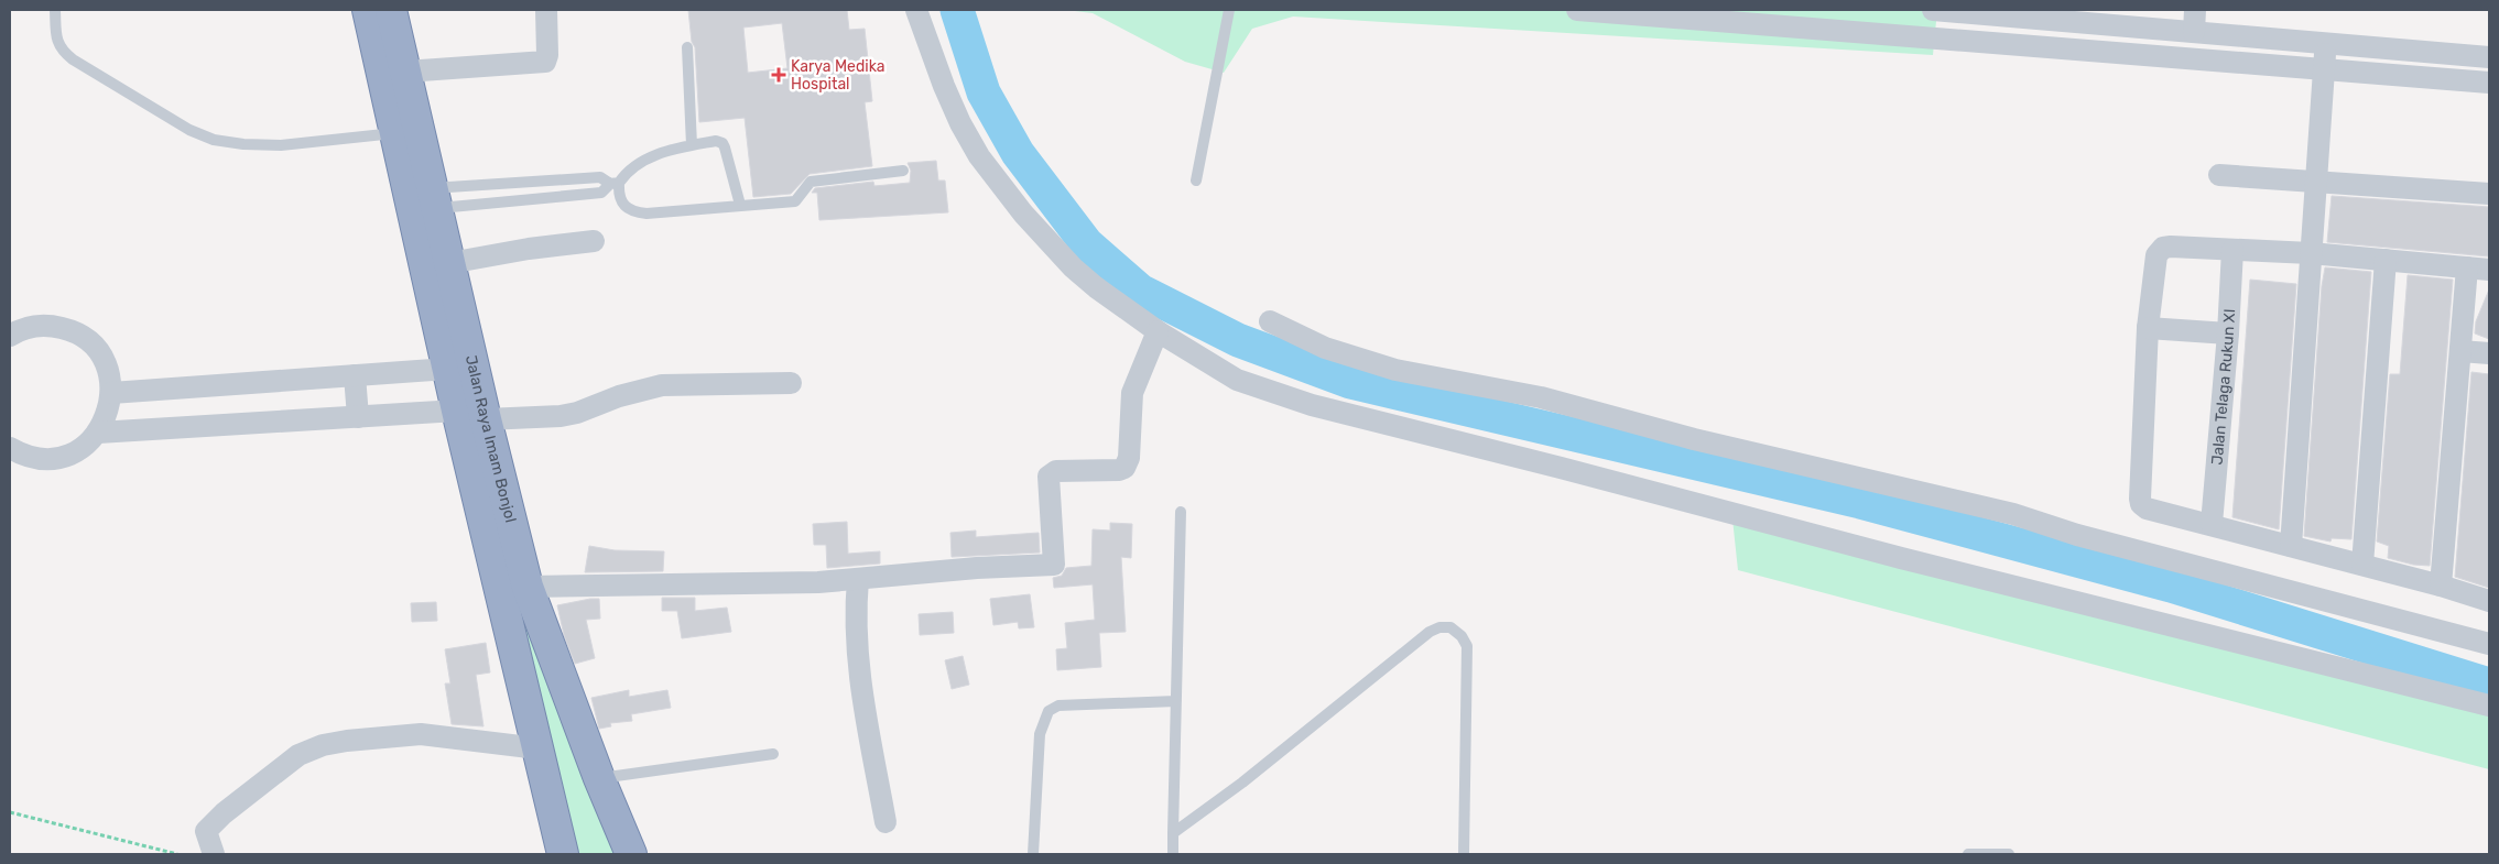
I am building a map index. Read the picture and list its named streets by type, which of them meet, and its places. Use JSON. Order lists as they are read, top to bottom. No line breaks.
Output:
{"streets":{"highway":["Jalan Raya Imam Bonjol"],"street":["Jalan Telaga Rukun XI"]},"places":{"health":["Karya Medika Hospital"]}}
